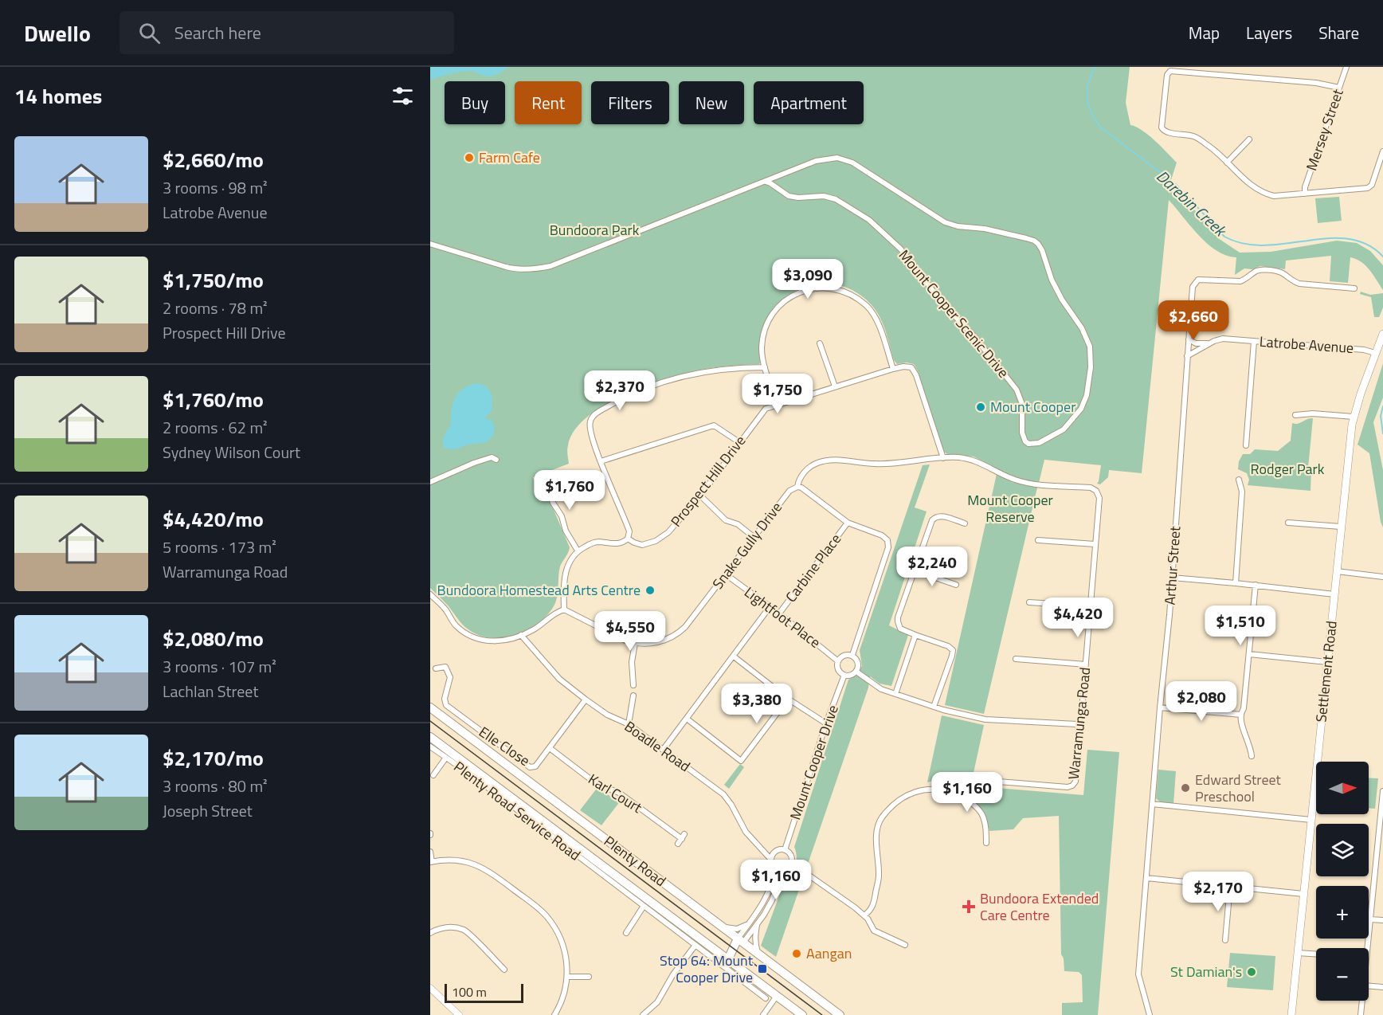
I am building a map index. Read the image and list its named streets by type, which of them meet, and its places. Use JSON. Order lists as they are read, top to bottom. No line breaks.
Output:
{"streets":{"highway":["Plenty Road"],"main road":["Settlement Road"],"street":["Mersey Street","Mount Cooper Scenic Drive","Latrobe Avenue","Prospect Hill Drive","Snake Gully Drive","Arthur Street","Carbine Place","Lightfoot Place","Warramunga Road","Elle Close","Boadle Road","Mount Cooper Drive","Karl Court","Plenty Road Service Road"]},"crossings":[["Latrobe Avenue","Arthur Street"],["Latrobe Avenue","Settlement Road"],["Prospect Hill Drive","Snake Gully Drive"],["Snake Gully Drive","Lightfoot Place"],["Snake Gully Drive","Warramunga Road"],["Carbine Place","Lightfoot Place"],["Lightfoot Place","Mount Cooper Drive"],["Elle Close","Boadle Road"],["Elle Close","Karl Court"],["Boadle Road","Mount Cooper Drive"],["Plenty Road Service Road","Plenty Road"]],"water":["Darebin Creek"],"parks":["Bundoora Park","Rodger Park","Mount Cooper Reserve"],"places":{"other":["Farm Cafe","Mount Cooper","Bundoora Homestead Arts Centre","Edward Street Preschool","Aangan","St Damian's"],"health":["Bundoora Extended Care Centre"],"transit":["Stop 64: Mount Cooper Drive"]},"scale_bar":"100 m","north":"right","page":{"header":"Dwello","search":"Search here","nav":["Map","Layers","Share"],"heading":"14 homes","chip":["Buy","Rent","Filters","New","Apartment"],"list":[{"name":"$2,660/mo","note":"3 rooms · 98 m² · Latrobe Avenue"},{"name":"$1,750/mo","note":"2 rooms · 78 m² · Prospect Hill Drive"},{"name":"$1,760/mo","note":"2 rooms · 62 m² · Sydney Wilson Court"},{"name":"$4,420/mo","note":"5 rooms · 173 m² · Warramunga Road"},{"name":"$2,080/mo","note":"3 rooms · 107 m² · Lachlan Street"},{"name":"$2,170/mo","note":"3 rooms · 80 m² · Joseph Street"}],"price":["$3,090","$2,660","$2,370","$1,750","$1,760","$2,240","$4,420","$1,510","$4,550","$2,080","$3,380","$1,160","$1,160","$2,170"],"map_buttons":["+","−"],"scale":"100 m"}}
